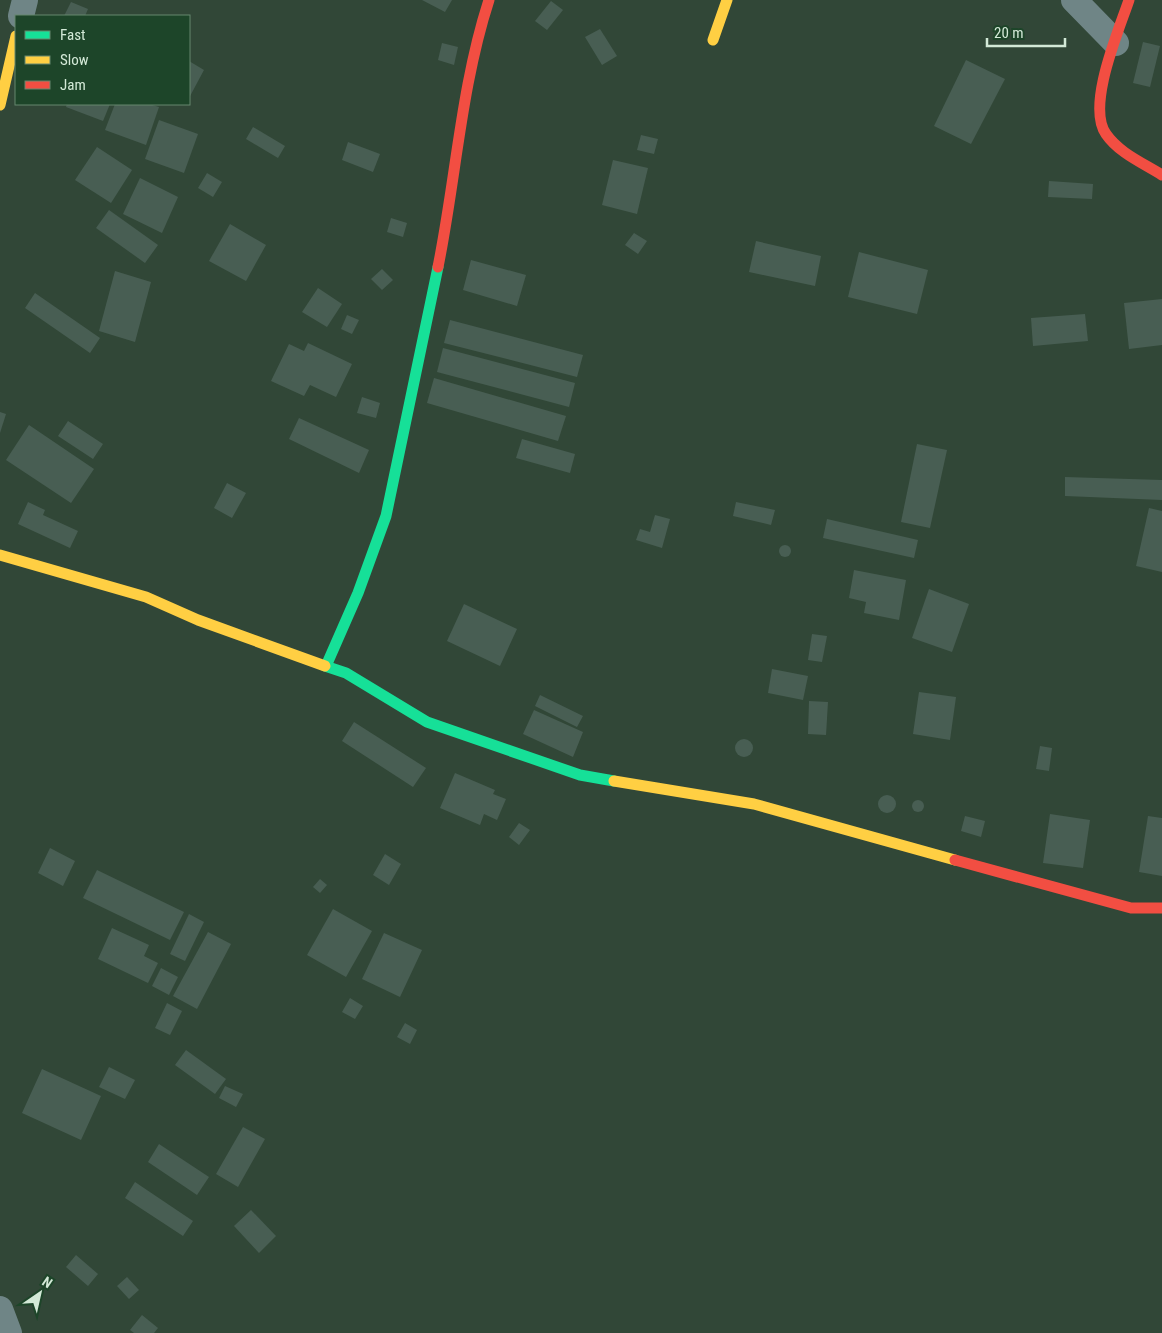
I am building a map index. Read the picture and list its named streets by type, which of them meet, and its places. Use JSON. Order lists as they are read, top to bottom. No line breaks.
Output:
{"legend":["Fast","Slow","Jam"],"scale_bar":"20 m","north":"top right"}
